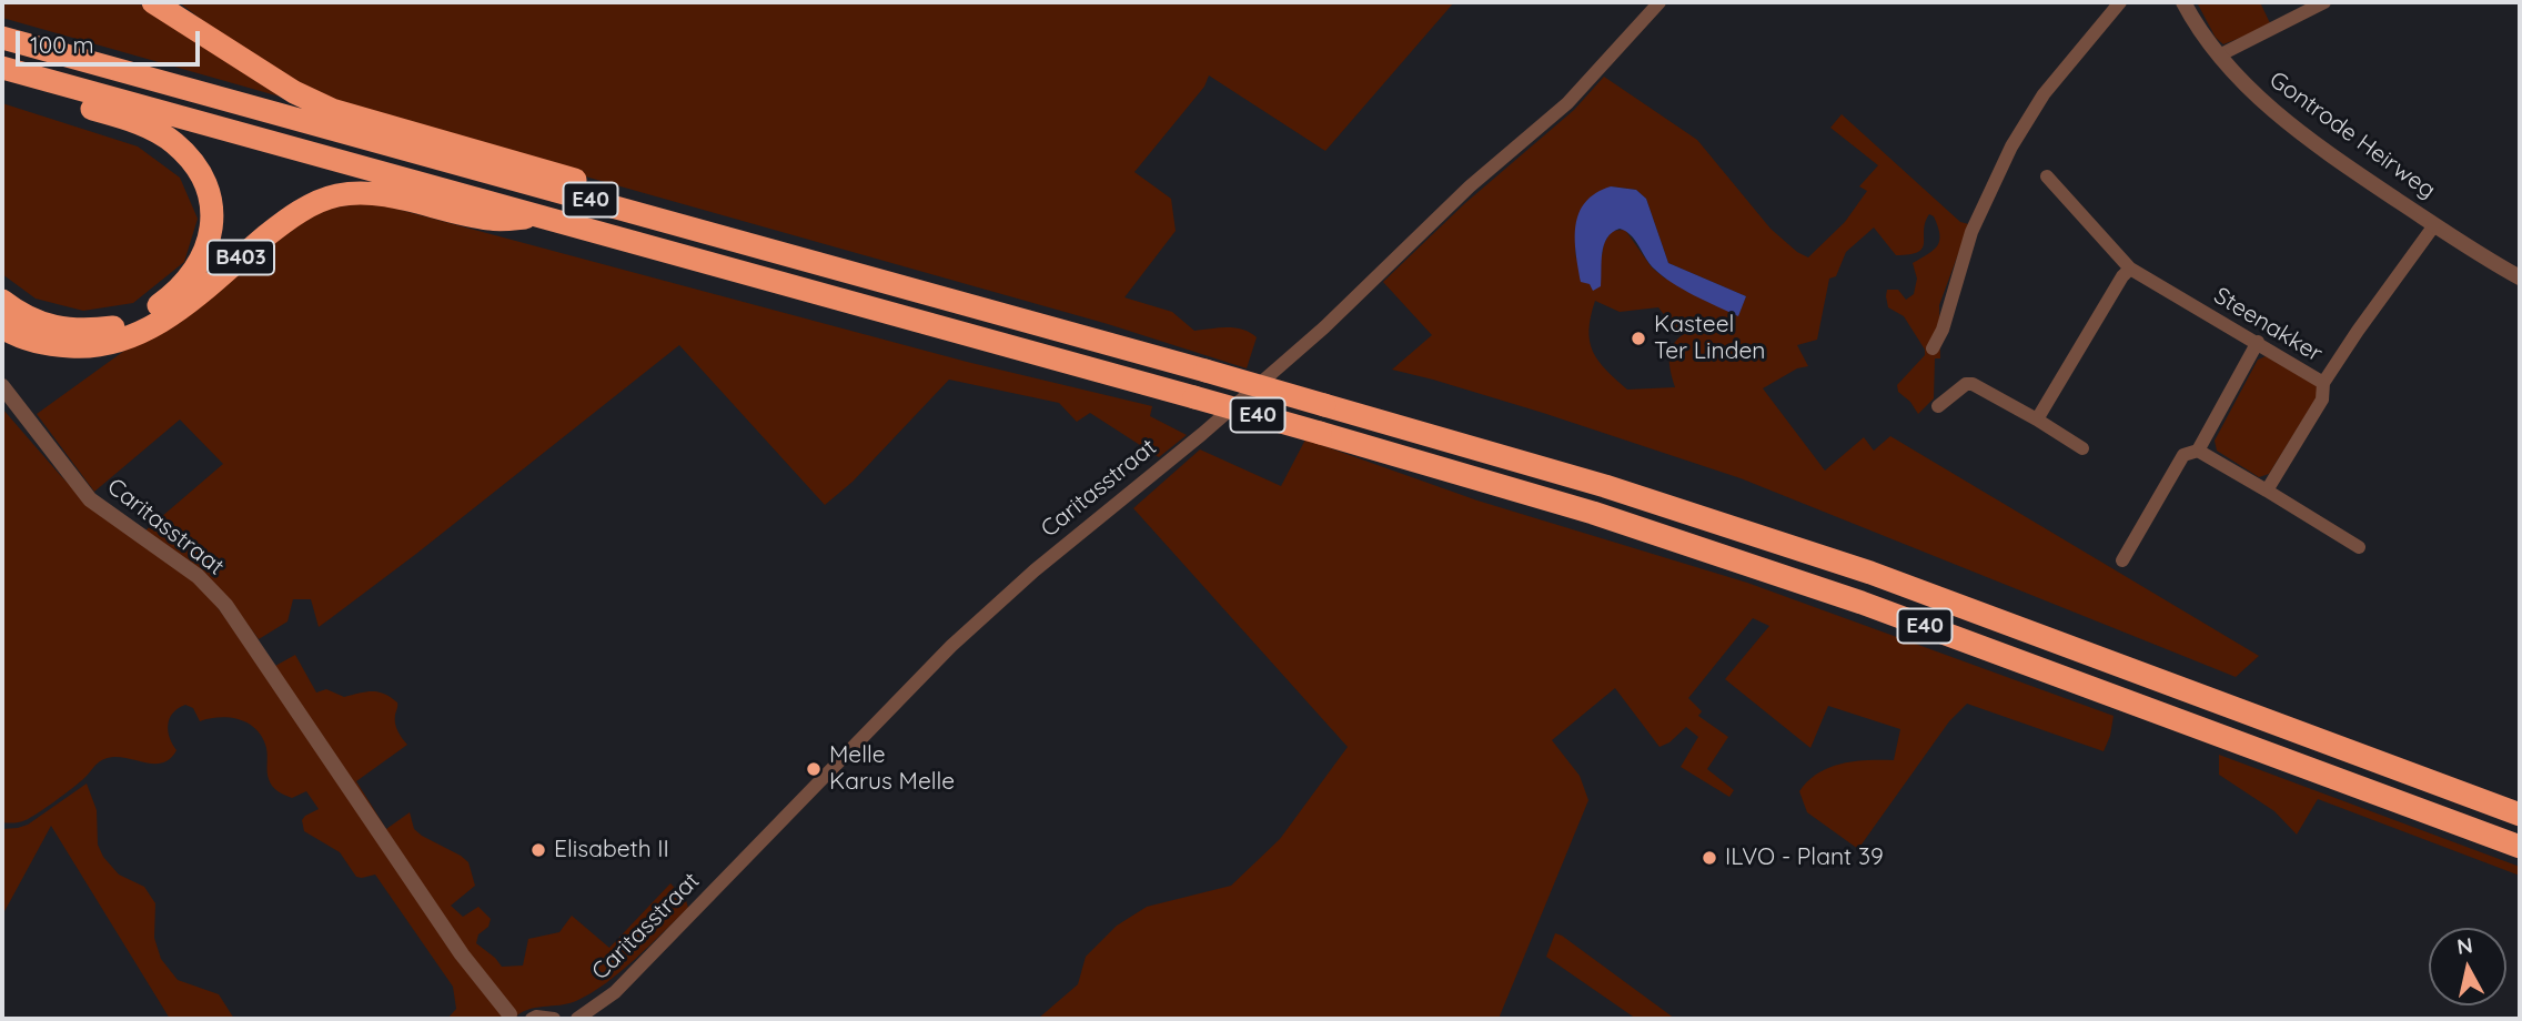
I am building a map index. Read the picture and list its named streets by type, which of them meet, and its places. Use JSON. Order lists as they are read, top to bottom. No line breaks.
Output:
{"streets":{"highway":["E40","B403"],"street":["Gontrode Heirweg","Steenakker","Caritasstraat"]},"crossings":[["Gontrode Heirweg","Steenakker"],["E40","B403"]],"places":["Kasteel Ter Linden","Melle Karus Melle","Elisabeth II","ILVO - Plant 39"],"scale_bar":"100 m","north":"top"}
